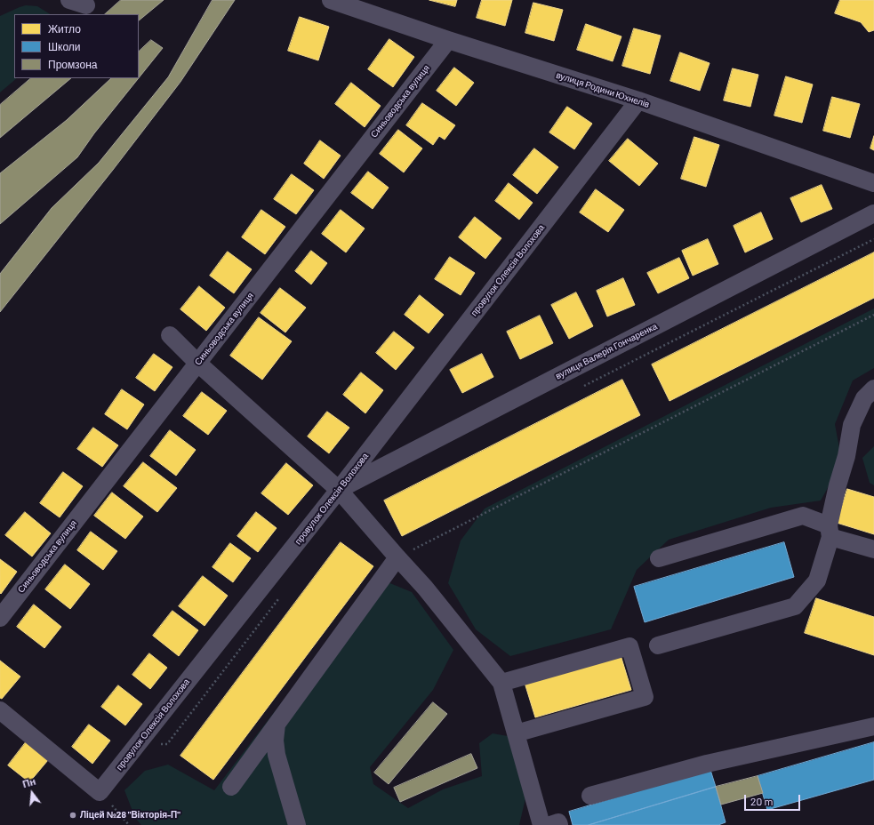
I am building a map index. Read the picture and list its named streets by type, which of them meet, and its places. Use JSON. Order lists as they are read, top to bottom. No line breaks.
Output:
{"streets":{"street":["вулиця Родини Юхнелів","Синьоводська вулиця","провулок Олексія Волохова","вулиця Валерія Гончаренка"]},"crossings":[["вулиця Родини Юхнелів","Синьоводська вулиця"],["вулиця Родини Юхнелів","провулок Олексія Волохова"],["провулок Олексія Волохова","вулиця Валерія Гончаренка"]],"places":["Ліцей №28 \"Вікторія-П\""],"legend":["Житло","Школи","Промзона"],"scale_bar":"20 m","north":"top"}
